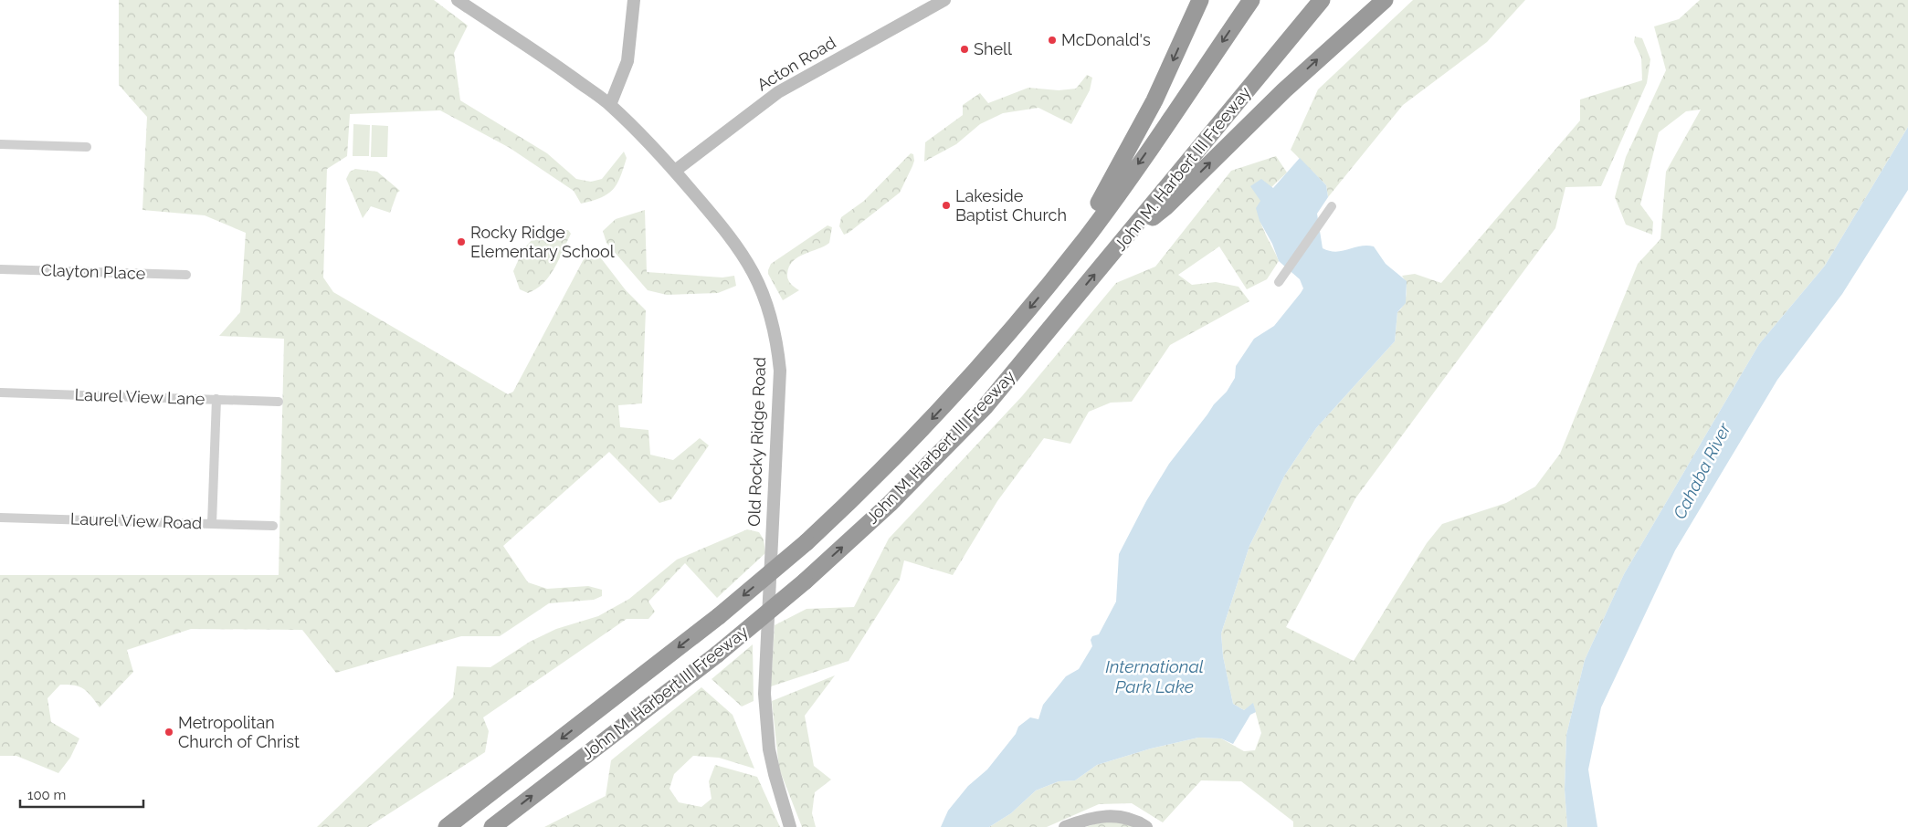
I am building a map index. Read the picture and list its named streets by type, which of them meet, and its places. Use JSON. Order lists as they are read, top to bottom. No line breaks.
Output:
{"streets":{"highway":["John M. Harbert III Freeway"],"street":["Acton Road","Clayton Place","Laurel View Lane","Old Rocky Ridge Road","Laurel View Road"]},"crossings":[["Acton Road","Old Rocky Ridge Road"]],"water":["Cahaba River","International Park Lake"],"places":["McDonald's","Shell","Lakeside Baptist Church","Rocky Ridge Elementary School","Metropolitan Church of Christ"],"scale_bar":"100 m"}
